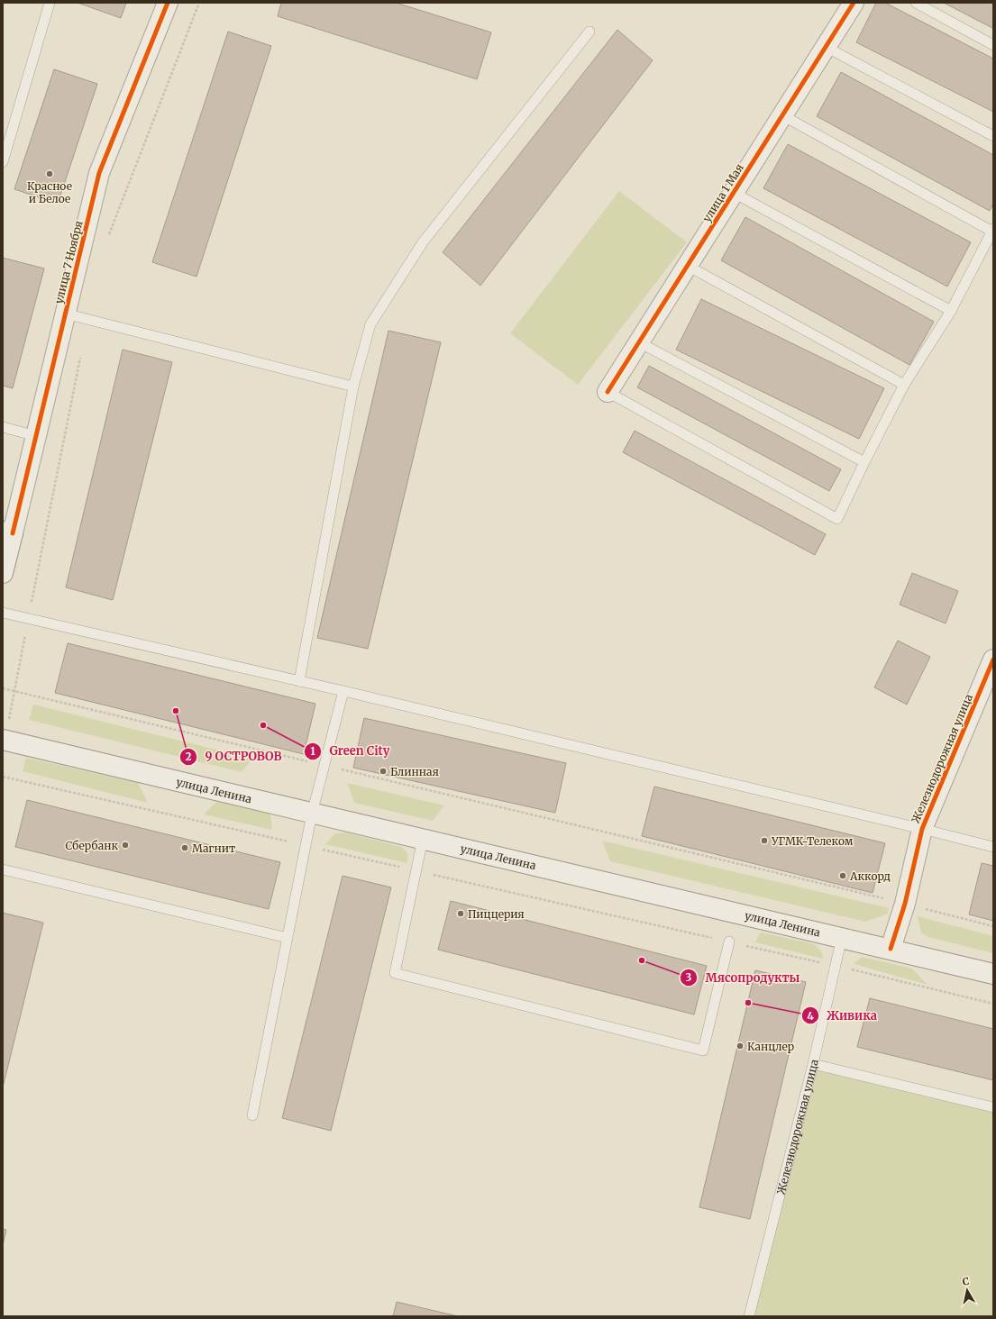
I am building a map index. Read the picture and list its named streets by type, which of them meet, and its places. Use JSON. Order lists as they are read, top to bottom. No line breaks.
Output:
{"streets":{"street":["улица 1 Мая","улица 7 Ноября","Железнодорожная улица","улица Ленина"]},"crossings":[["Железнодорожная улица","улица Ленина"]],"places":["Красное и Белое","9 ОСТРОВОВ","Green City","Блинная","УГМК-Телеком","Сбербанк","Магнит","Аккорд","Пиццерия","Мясопродукты","Живика","Канцлер"],"north":"top"}
